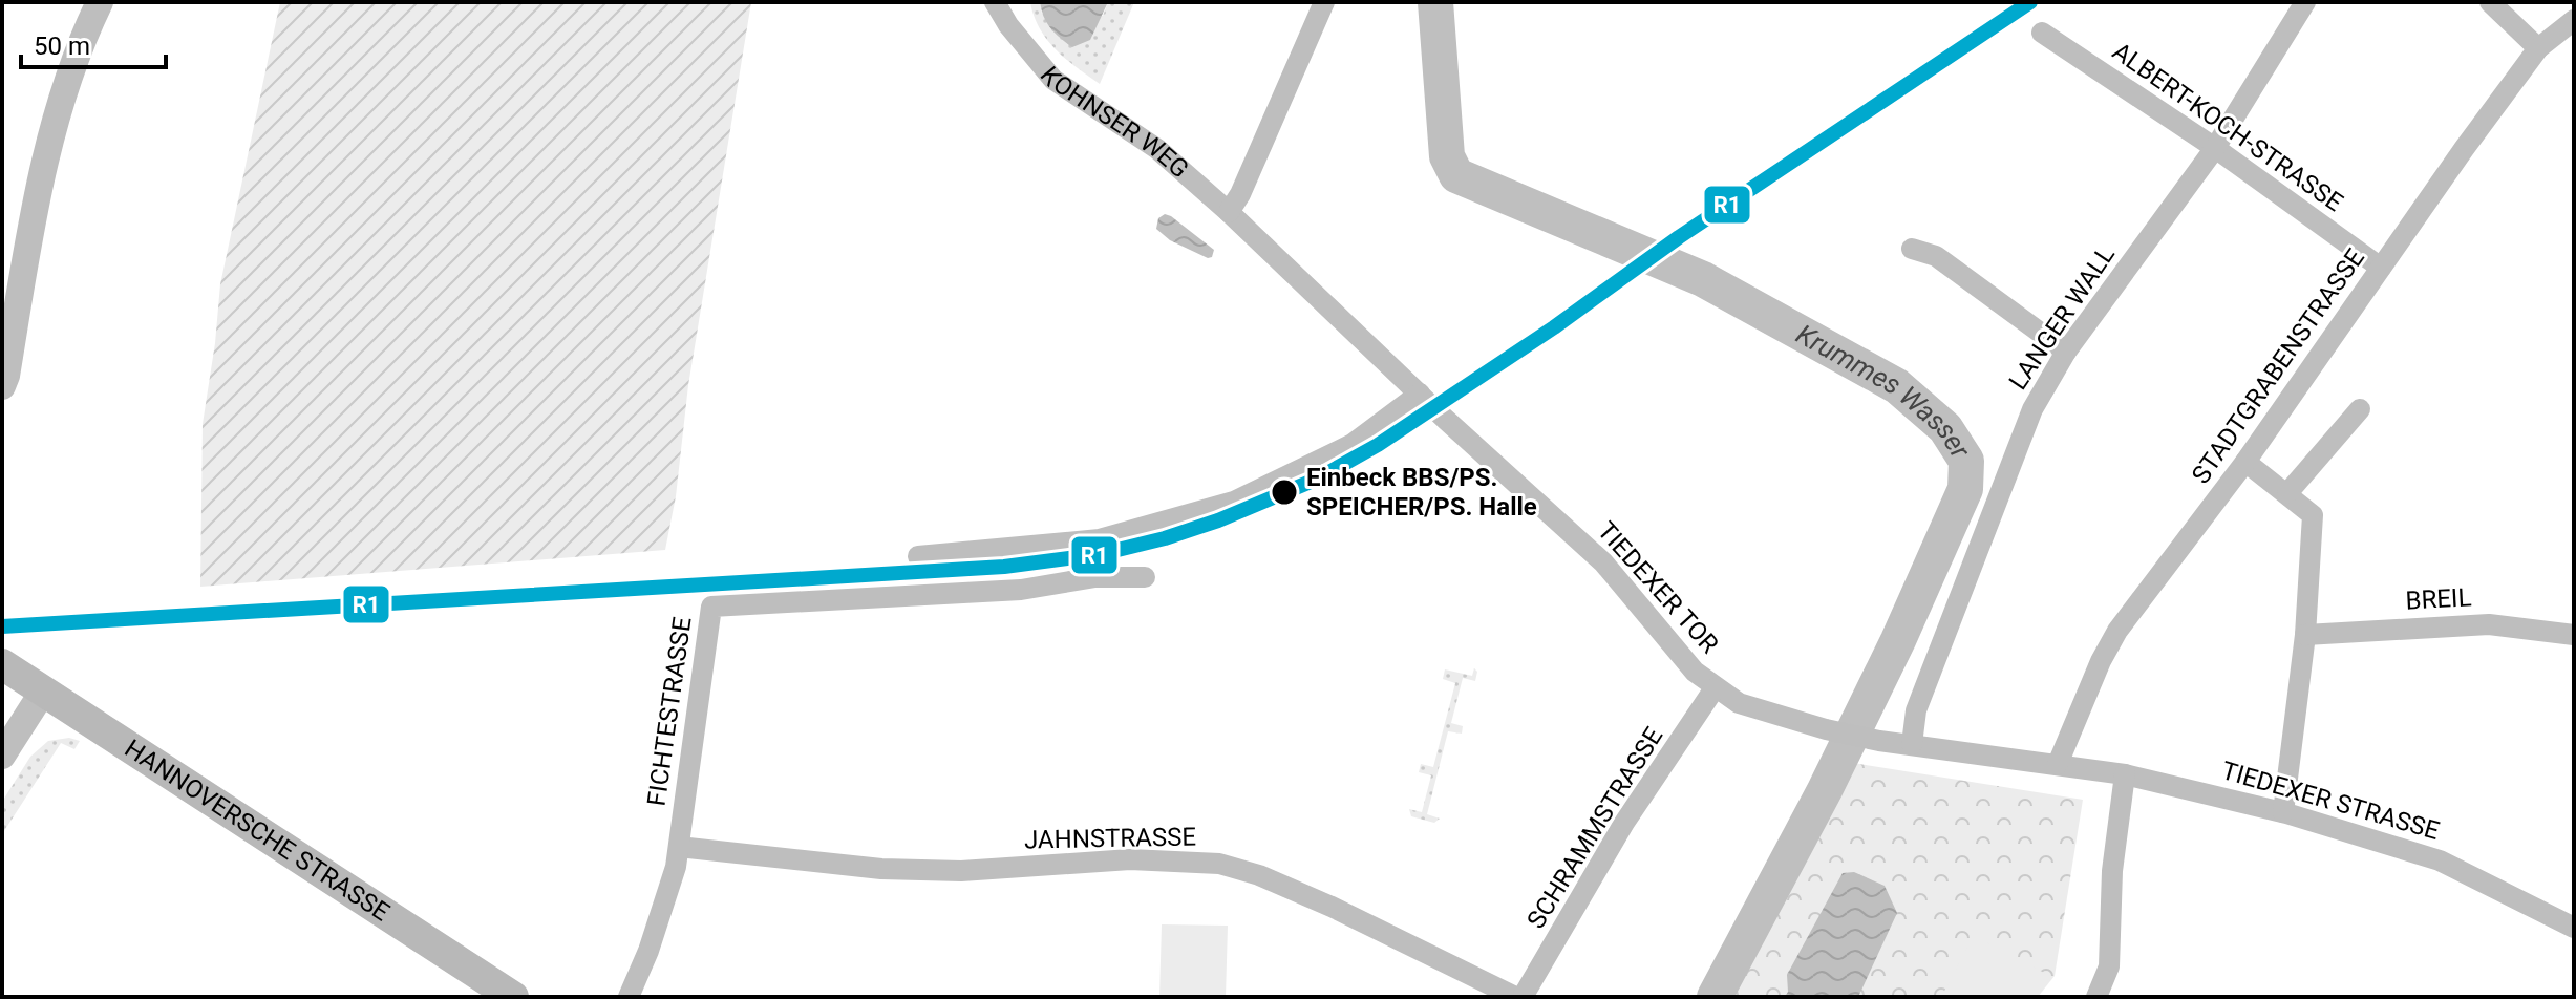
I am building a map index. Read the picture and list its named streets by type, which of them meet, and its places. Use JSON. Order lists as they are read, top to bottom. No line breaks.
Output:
{"streets":{"main road":["HANNOVERSCHE STRASSE"],"street":["KOHNSER WEG","ALBERT-KOCH-STRASSE","LANGER WALL","STADTGRABENSTRASSE","TIEDEXER TOR","BREIL","FICHTESTRASSE","TIEDEXER STRASSE","SCHRAMMSTRASSE","JAHNSTRASSE"]},"crossings":[["KOHNSER WEG","TIEDEXER TOR"],["ALBERT-KOCH-STRASSE","LANGER WALL"],["ALBERT-KOCH-STRASSE","STADTGRABENSTRASSE"],["LANGER WALL","TIEDEXER TOR"],["STADTGRABENSTRASSE","TIEDEXER TOR"],["STADTGRABENSTRASSE","TIEDEXER STRASSE"],["TIEDEXER TOR","TIEDEXER STRASSE"],["TIEDEXER TOR","SCHRAMMSTRASSE"],["FICHTESTRASSE","JAHNSTRASSE"]],"water":["Krummes Wasser"],"places":["Einbeck BBS/PS. SPEICHER/PS. Halle"],"lines":["transit line R1"],"scale_bar":"50 m"}
